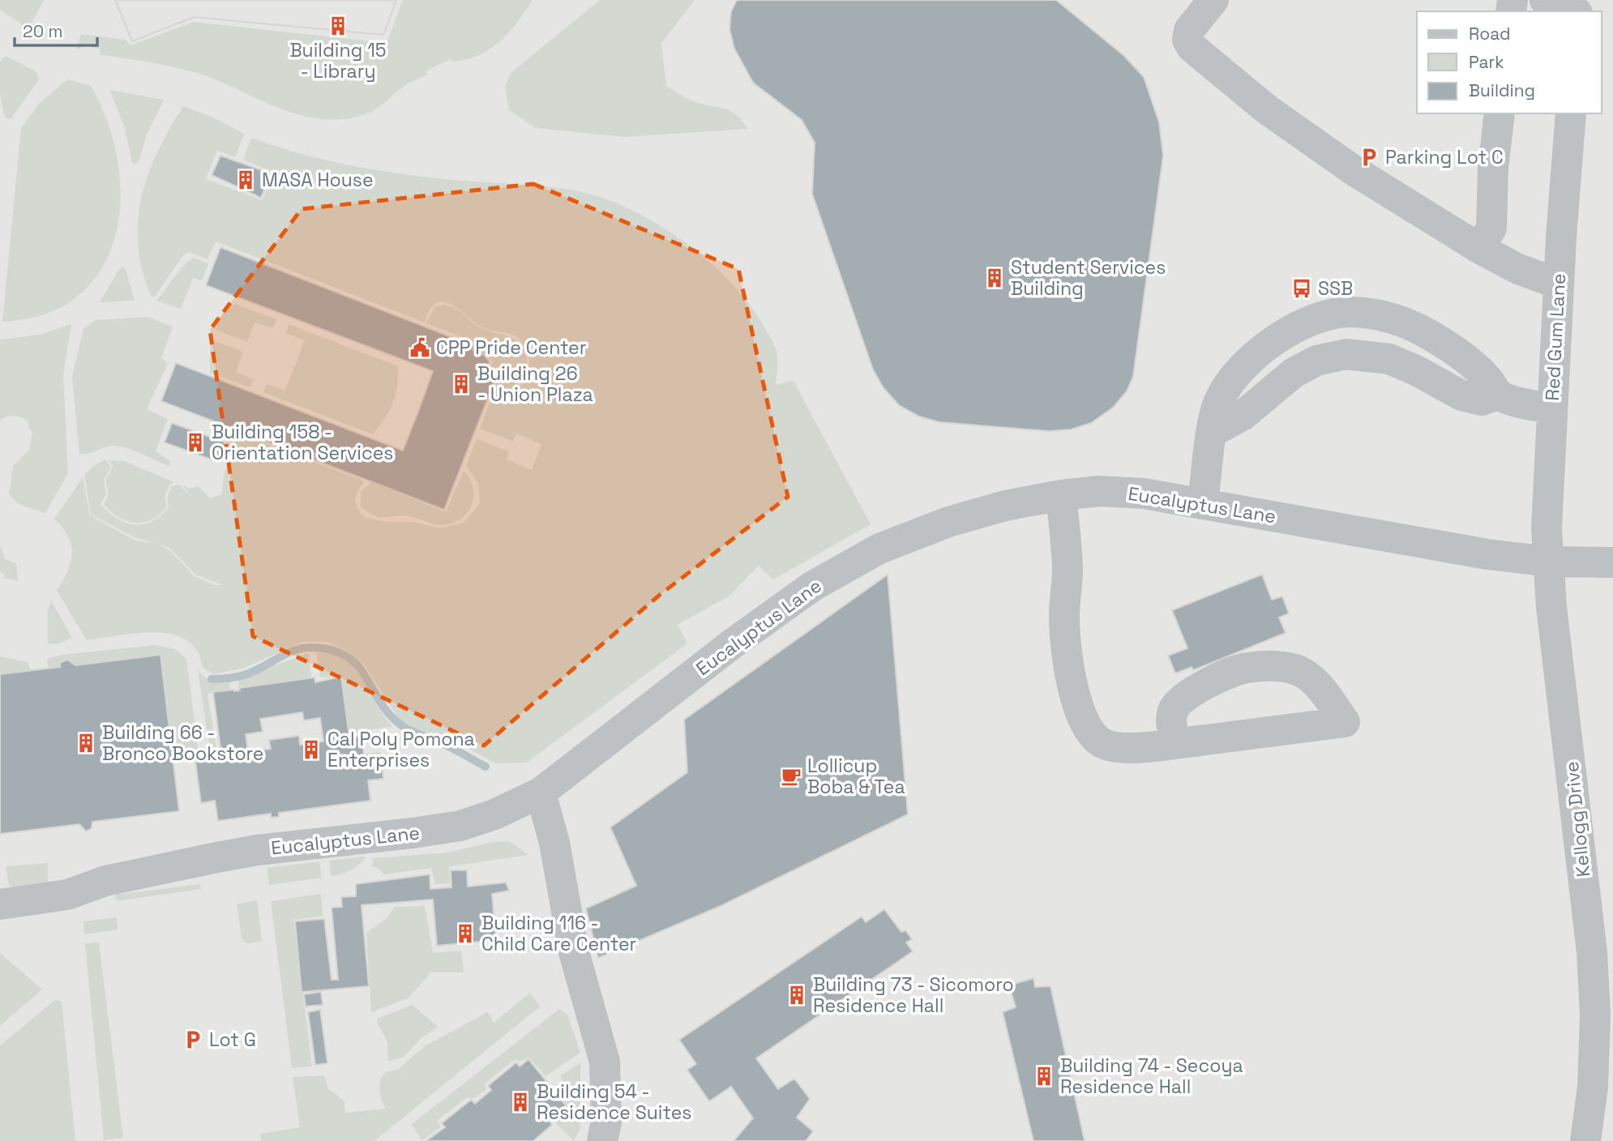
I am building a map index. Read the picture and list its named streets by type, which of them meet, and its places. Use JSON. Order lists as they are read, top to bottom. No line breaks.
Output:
{"streets":{"street":["Red Gum Lane","Eucalyptus Lane","Kellogg Drive"]},"crossings":[["Red Gum Lane","Eucalyptus Lane"],["Red Gum Lane","Kellogg Drive"],["Eucalyptus Lane","Kellogg Drive"]],"places":{"building":["Building 15 - Library","MASA House","Student Services Building","Building 26 - Union Plaza","Building 158 - Orientation Services","Building 66 - Bronco Bookstore","Cal Poly Pomona Enterprises","Building 116 - Child Care Center","Building 73 - Sicomoro Residence Hall","Building 74 - Secoya Residence Hall","Building 54 - Residence Suites"],"parking":["Parking Lot C","Lot G"],"bus stop":["SSB"],"public building":["CPP Pride Center"],"cafe":["Lollicup Boba & Tea"]},"legend":["Road","Park","Building"],"scale_bar":"20 m"}
